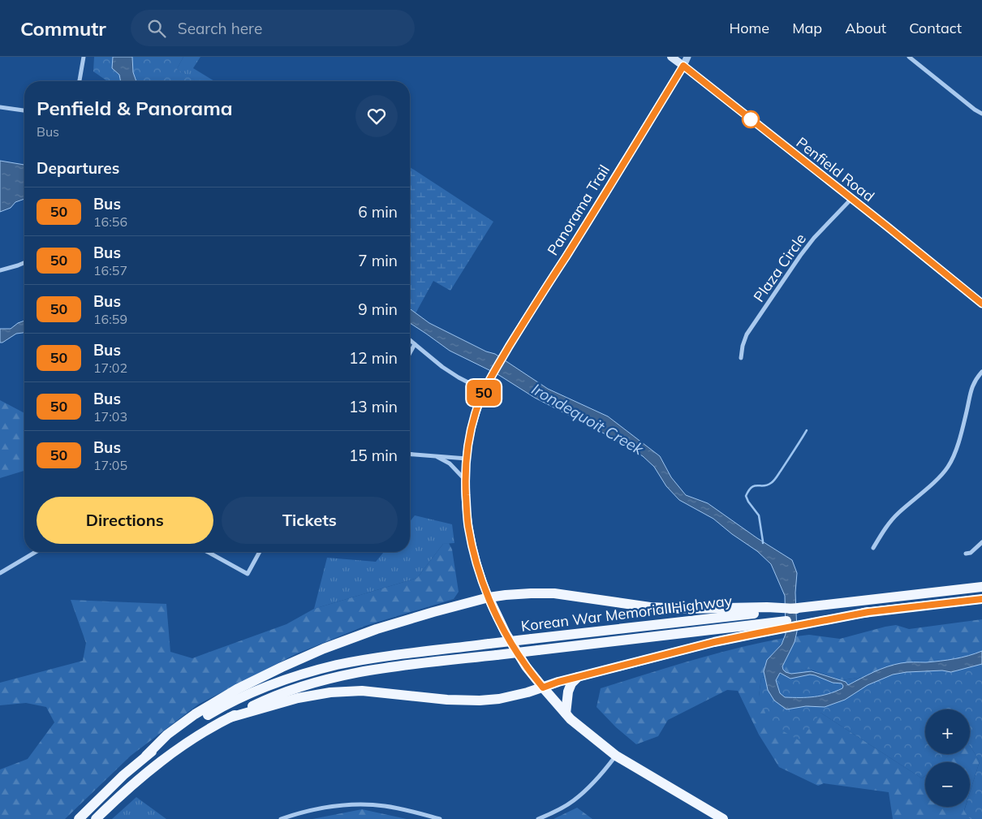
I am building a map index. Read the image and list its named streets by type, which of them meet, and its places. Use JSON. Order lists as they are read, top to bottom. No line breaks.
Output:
{"streets":{"main road":["Penfield Road","Panorama Trail","Korean War Memorial Highway"],"street":["Plaza Circle"]},"crossings":[["Penfield Road","Panorama Trail"],["Penfield Road","Plaza Circle"]],"water":["Irondequoit Creek"],"lines":["bus line 50"],"page":{"header":"Commutr","search":"Search here","nav":["Home","Map","About","Contact"],"on_map":"50","heading":[["Penfield & Panorama","Bus"],"Departures"],"list":[{"mark":"50","name":"Bus","note":"16:56","value":"6 min"},{"mark":"50","name":"Bus","note":"16:57","value":"7 min"},{"mark":"50","name":"Bus","note":"16:59","value":"9 min"},{"mark":"50","name":"Bus","note":"17:02","value":"12 min"},{"mark":"50","name":"Bus","note":"17:03","value":"13 min"},{"mark":"50","name":"Bus","note":"17:05","value":"15 min"}],"buttons":["Directions","Tickets"],"map_buttons":["+","−"]}}
